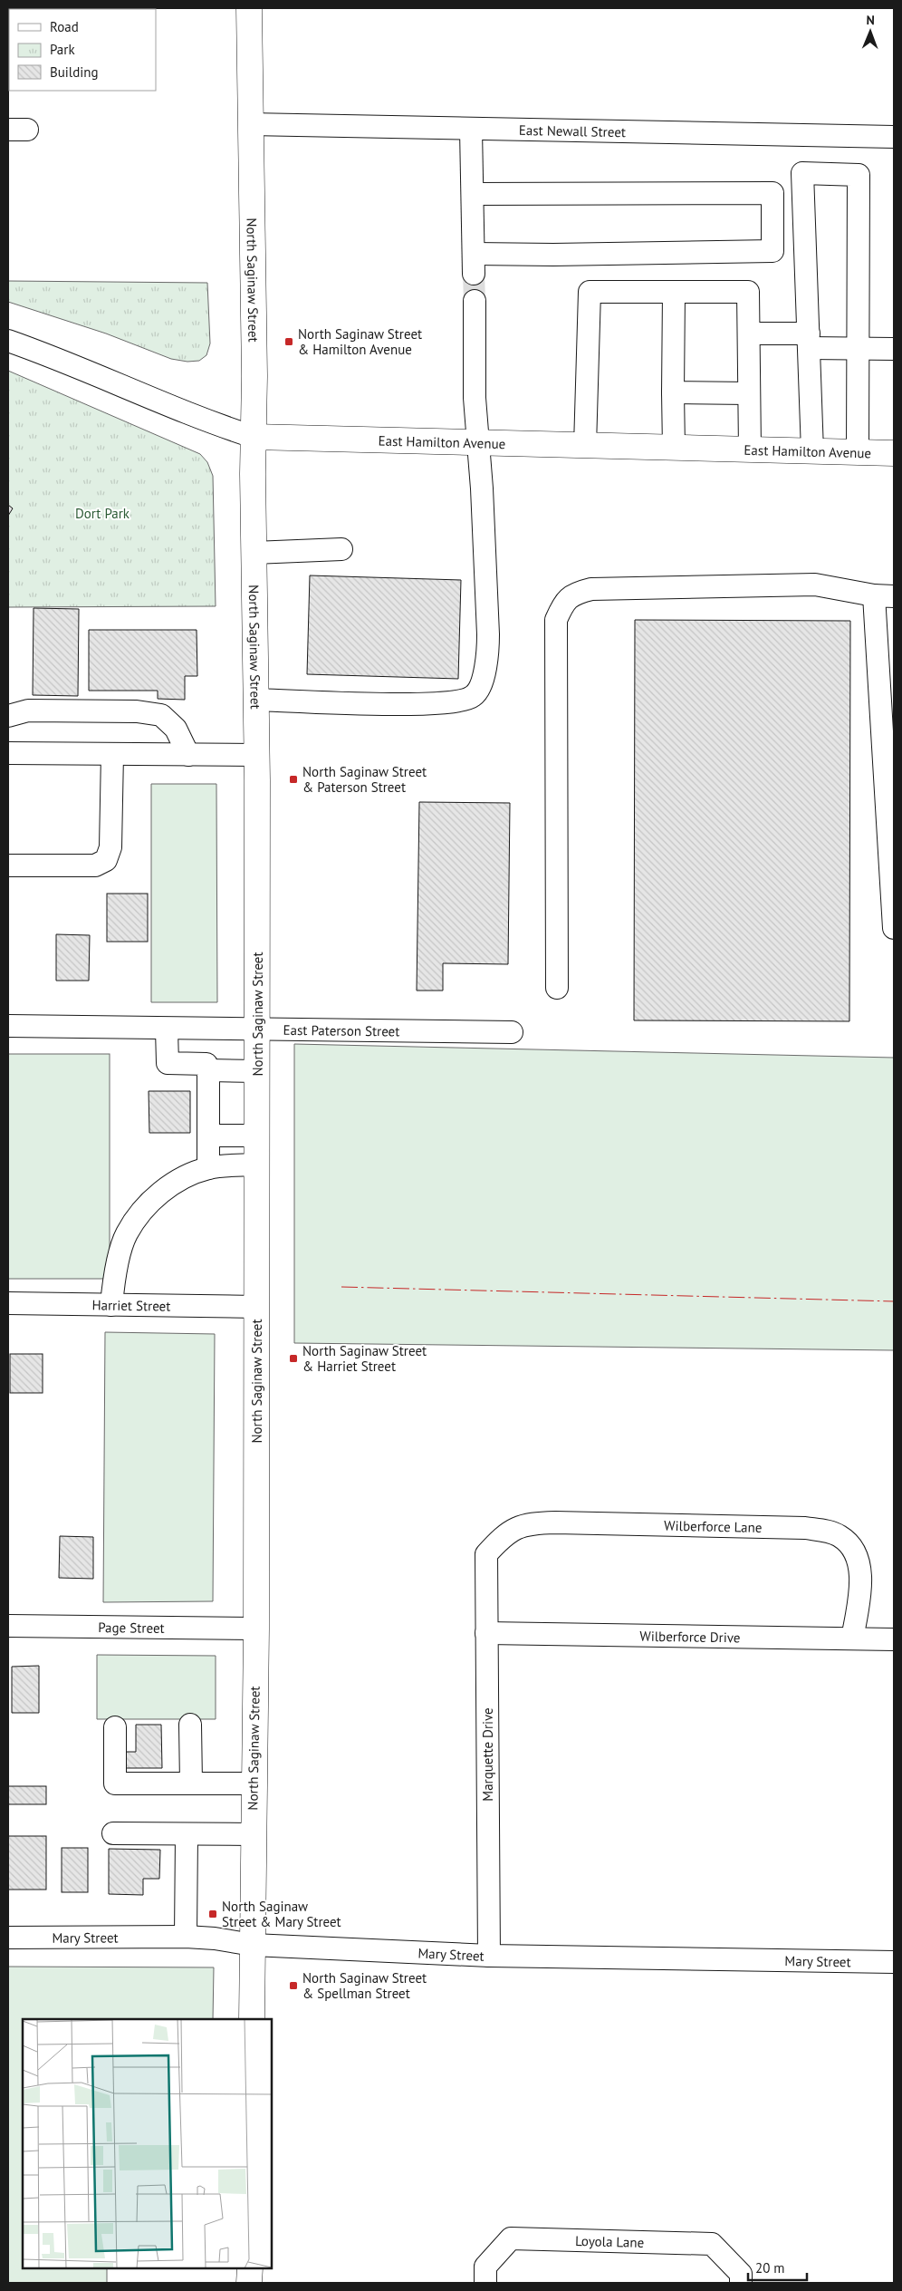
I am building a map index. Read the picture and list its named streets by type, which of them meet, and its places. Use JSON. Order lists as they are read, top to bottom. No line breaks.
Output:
{"streets":{"main road":["North Saginaw Street","East Hamilton Avenue"],"street":["East Newall Street","East Paterson Street","Harriet Street","Wilberforce Lane","Page Street","Wilberforce Drive","Marquette Drive","Mary Street","Loyola Lane"]},"crossings":[["East Newall Street","North Saginaw Street"],["North Saginaw Street","East Hamilton Avenue"],["North Saginaw Street","East Paterson Street"],["North Saginaw Street","Harriet Street"],["North Saginaw Street","Page Street"],["North Saginaw Street","Mary Street"],["Wilberforce Lane","Wilberforce Drive"],["Wilberforce Lane","Marquette Drive"],["Wilberforce Drive","Marquette Drive"],["Marquette Drive","Mary Street"]],"parks":["Dort Park"],"places":{"transit":["North Saginaw Street & Hamilton Avenue","North Saginaw Street & Paterson Street","North Saginaw Street & Harriet Street","North Saginaw Street & Mary Street","North Saginaw Street & Spellman Street"]},"legend":["Road","Park","Building"],"scale_bar":"20 m","north":"top"}
